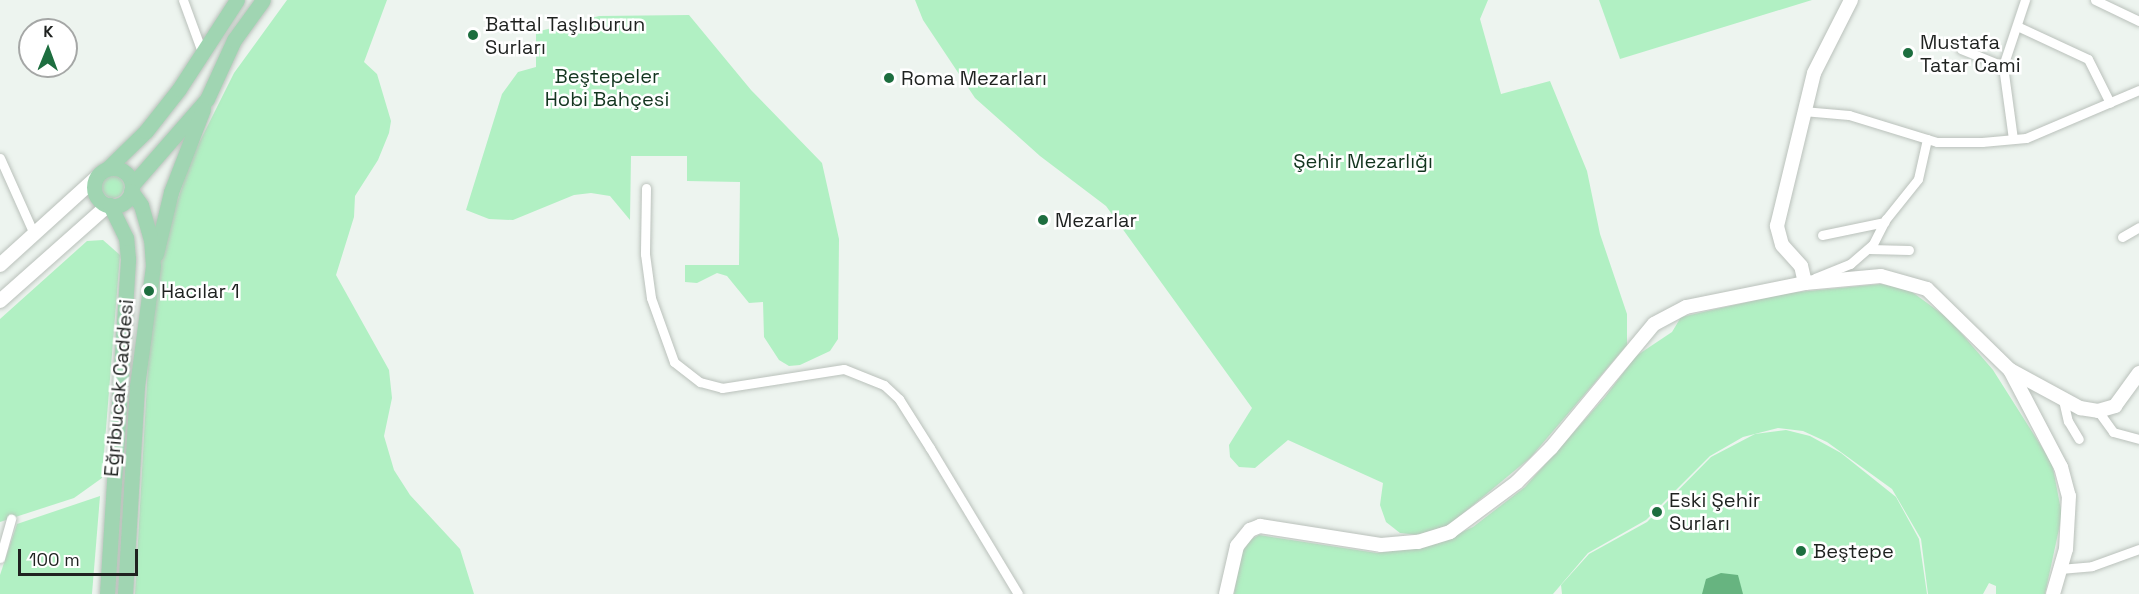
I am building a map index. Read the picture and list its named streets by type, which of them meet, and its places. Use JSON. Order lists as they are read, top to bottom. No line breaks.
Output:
{"streets":{"main road":["Eğribucak Caddesi"]},"parks":["Beştepeler Hobi Bahçesi","Şehir Mezarlığı"],"places":["Battal Taşlıburun Surları","Mustafa Tatar Cami","Roma Mezarları","Mezarlar","Hacılar 1","Eski Şehir Surları","Beştepe"],"scale_bar":"100 m","north":"top"}
